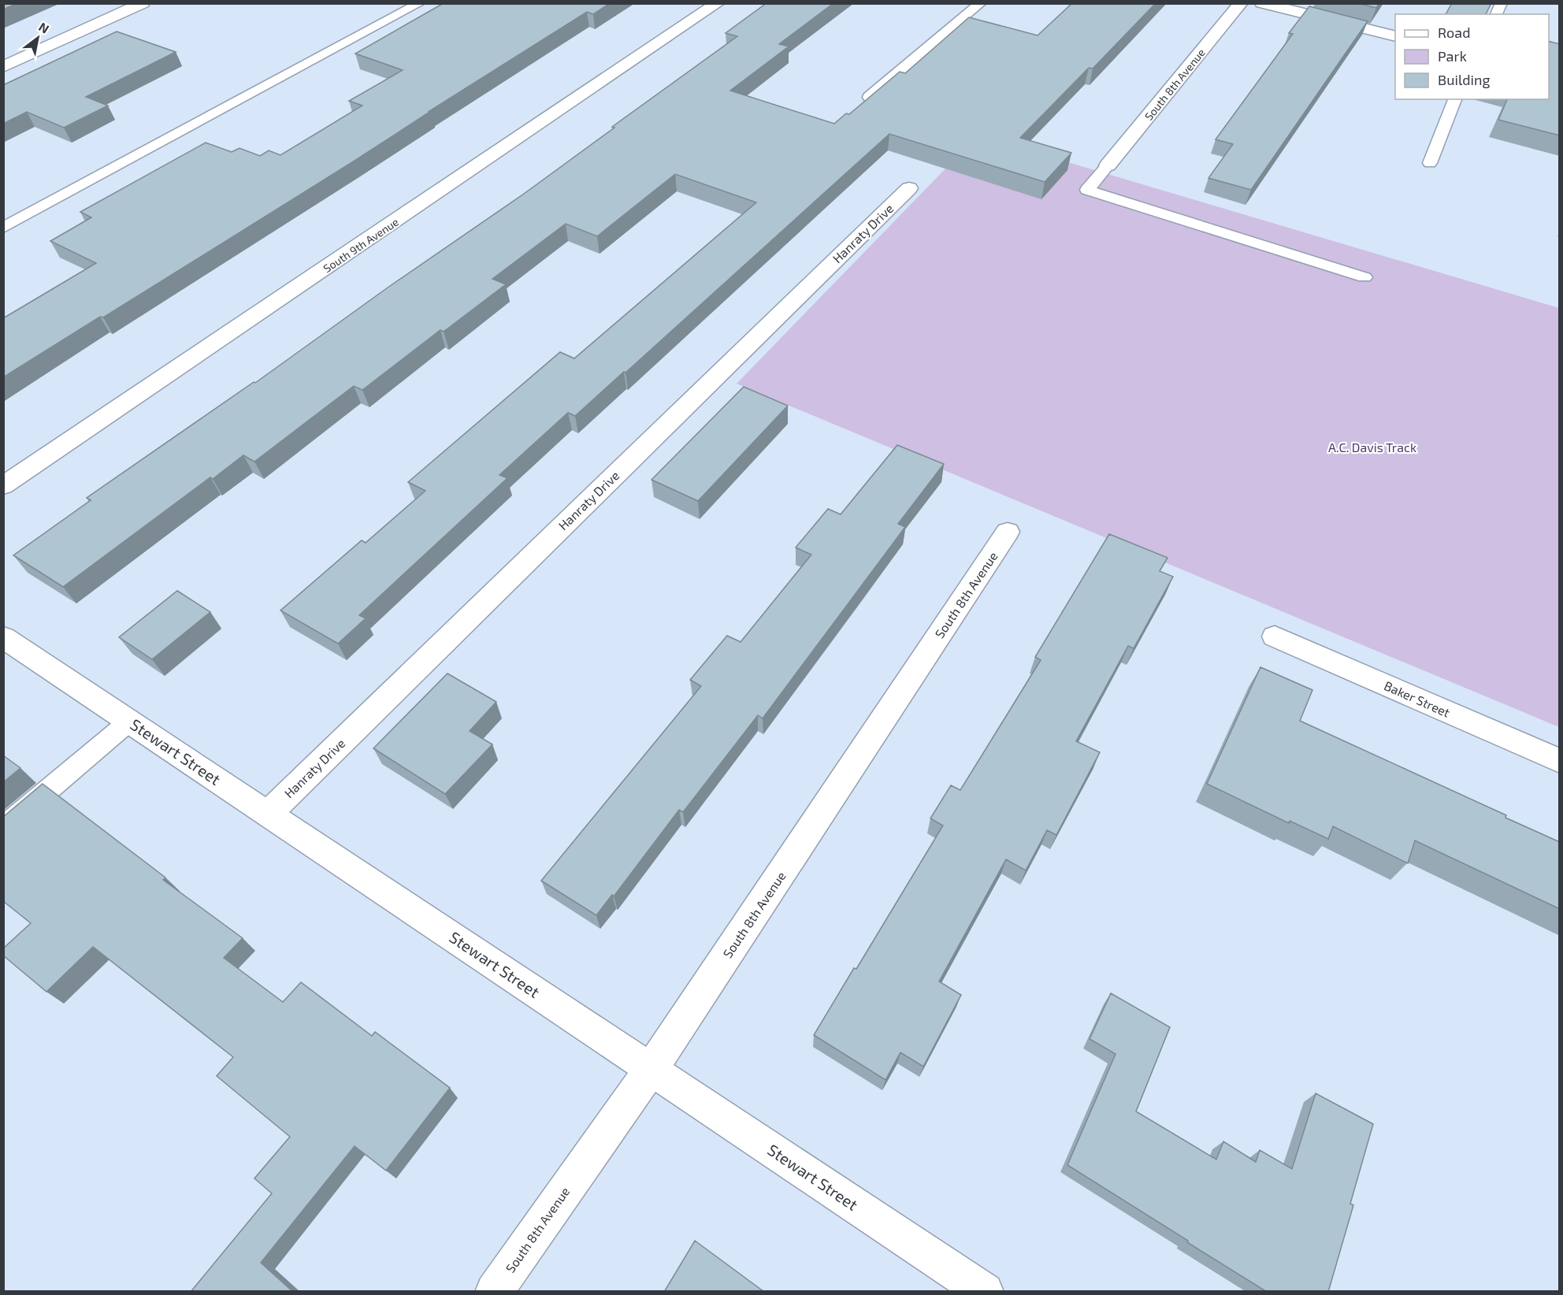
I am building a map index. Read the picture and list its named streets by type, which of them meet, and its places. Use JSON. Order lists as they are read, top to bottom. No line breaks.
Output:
{"streets":{"street":["South 8th Avenue","Hanraty Drive","South 9th Avenue","Baker Street","Stewart Street"]},"crossings":[["South 8th Avenue","Stewart Street"],["Hanraty Drive","Stewart Street"]],"parks":["A.C. Davis Track"],"legend":["Road","Park","Building"],"north":"top right"}
